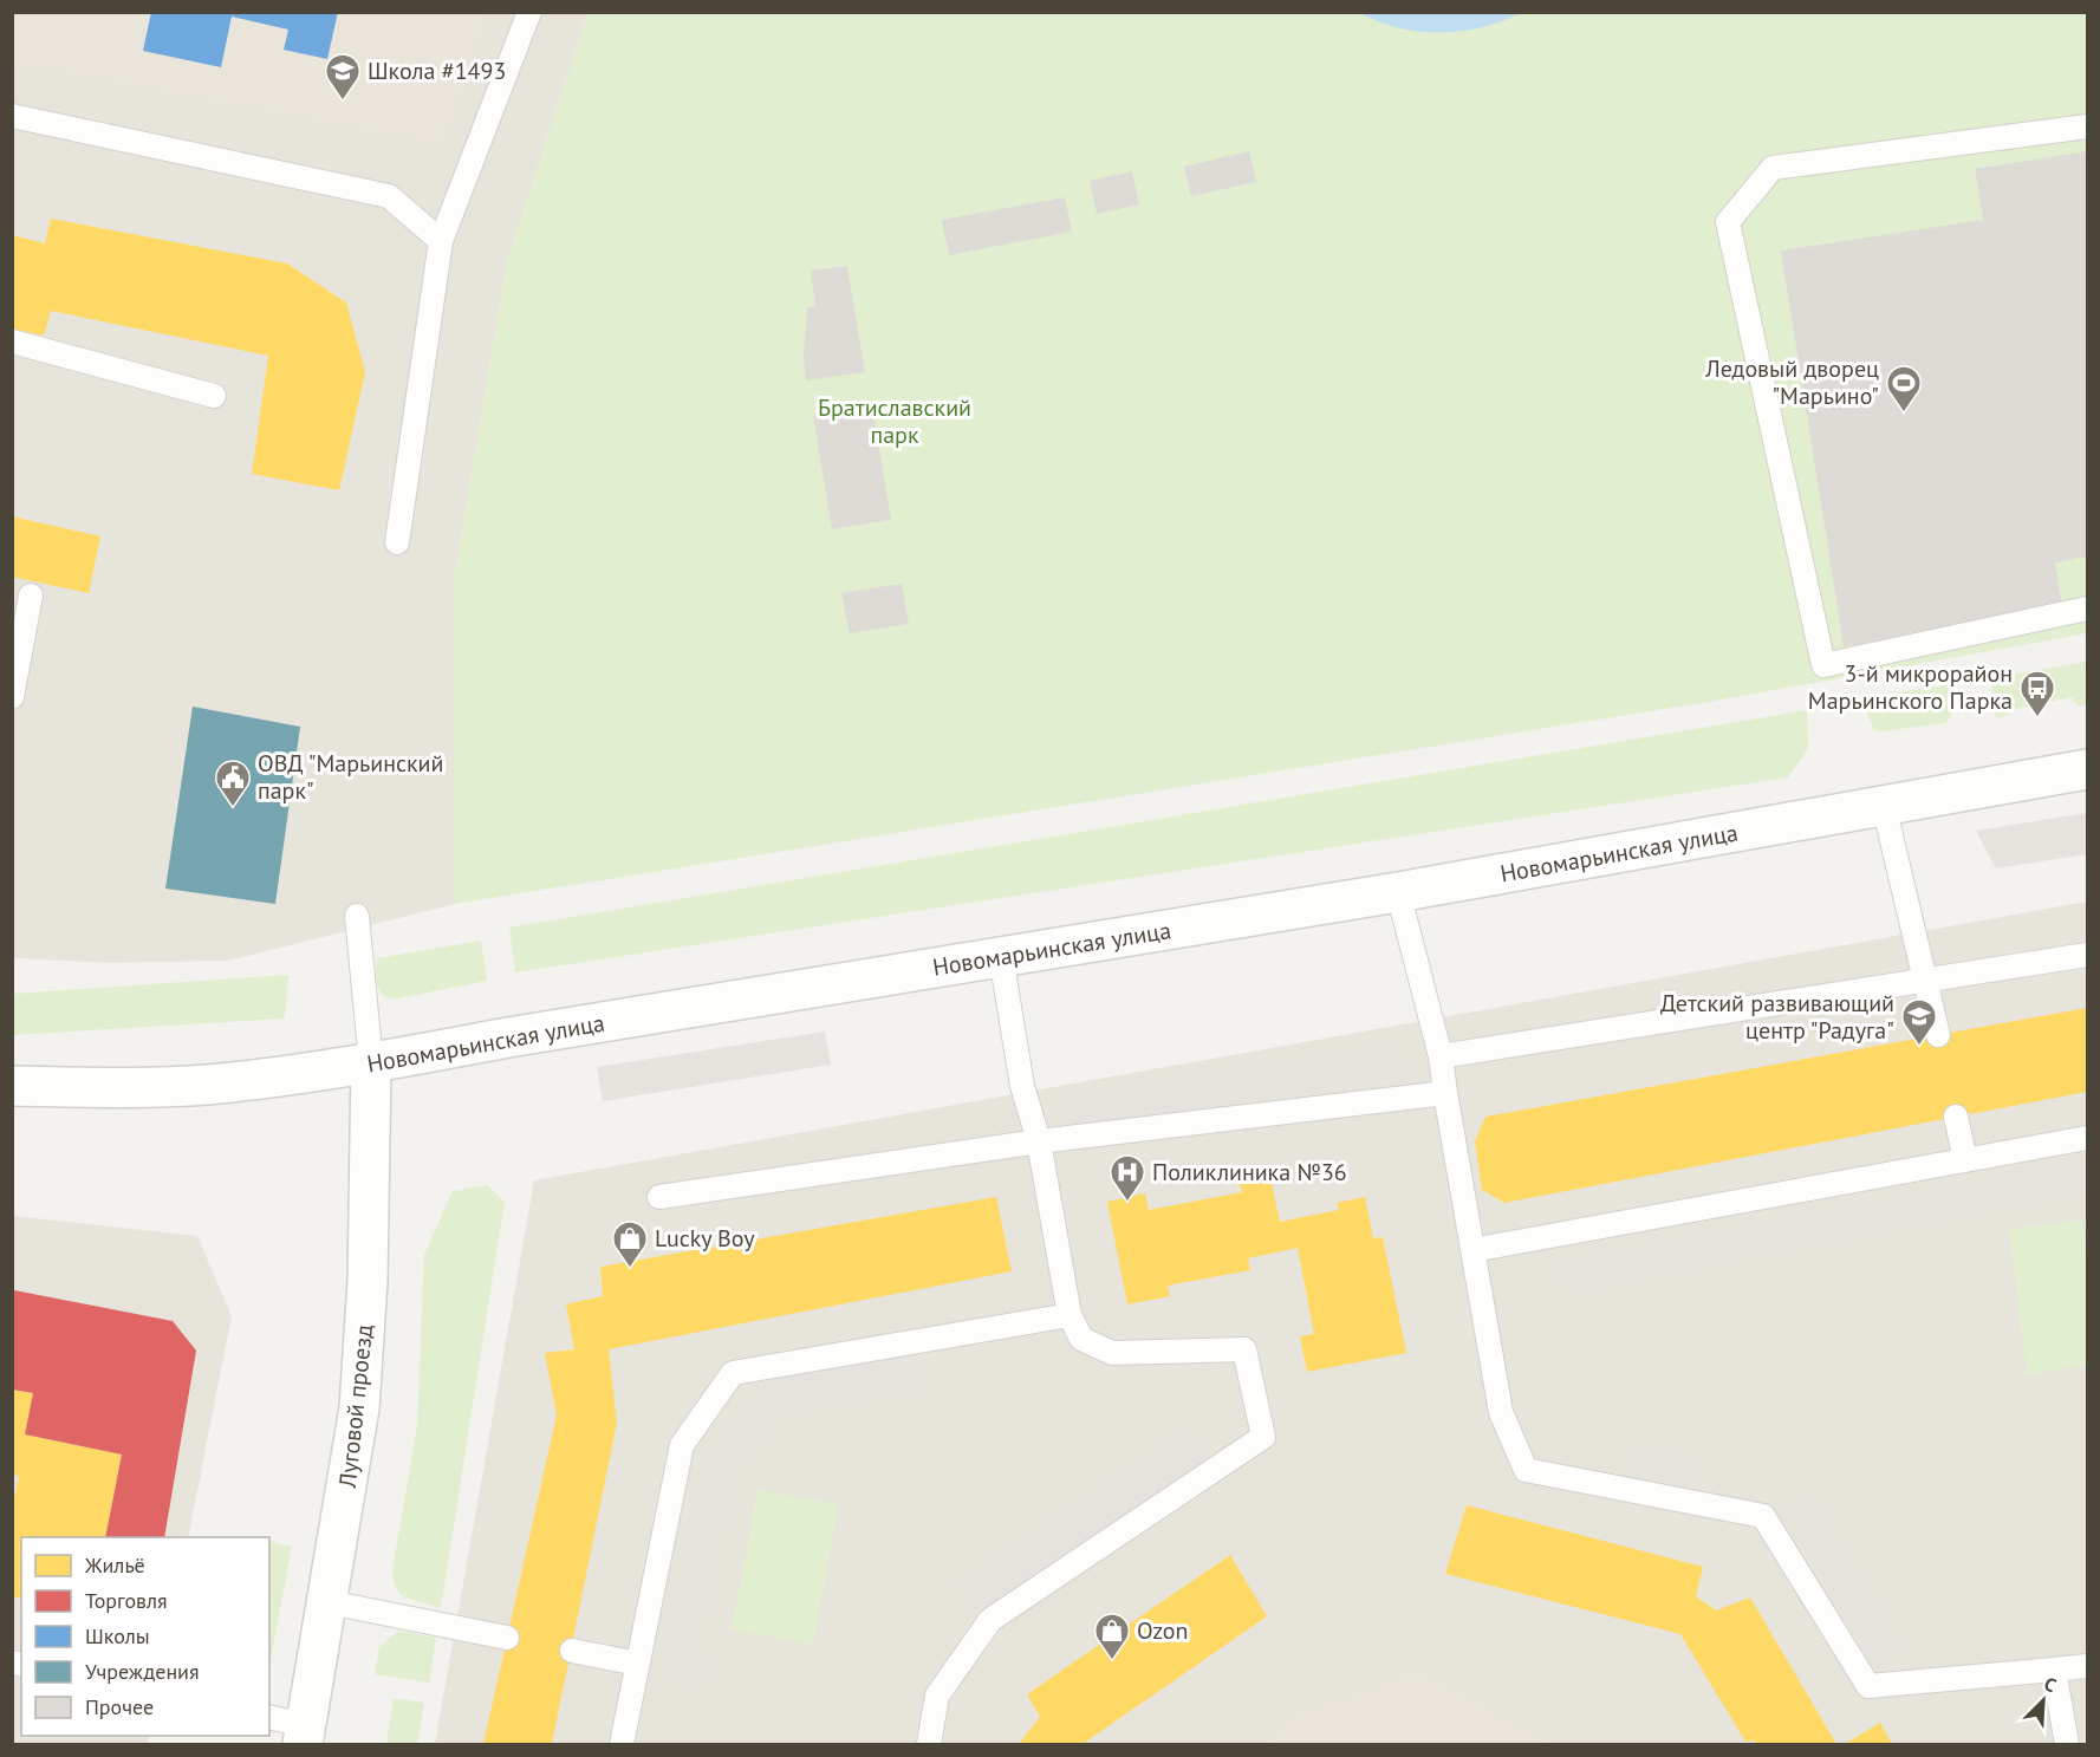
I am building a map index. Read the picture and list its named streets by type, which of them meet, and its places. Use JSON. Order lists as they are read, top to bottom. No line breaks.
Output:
{"streets":{"street":["Новомарьинская улица","Луговой проезд"]},"crossings":[["Новомарьинская улица","Луговой проезд"]],"parks":["Братиславский парк"],"places":{"school or university":["Школа #1493","Детский развивающий центр \"Радуга\""],"sports":["Ледовый дворец \"Марьино\""],"bus stop":["3-й микрорайон Марьинского Парка"],"public building":["ОВД \"Марьинский парк\""],"hospital":["Поликлиника №36"],"shop":["Lucky Boy","Ozon"]},"legend":["Жильё","Торговля","Школы","Учреждения","Прочее"],"north":"top right"}
